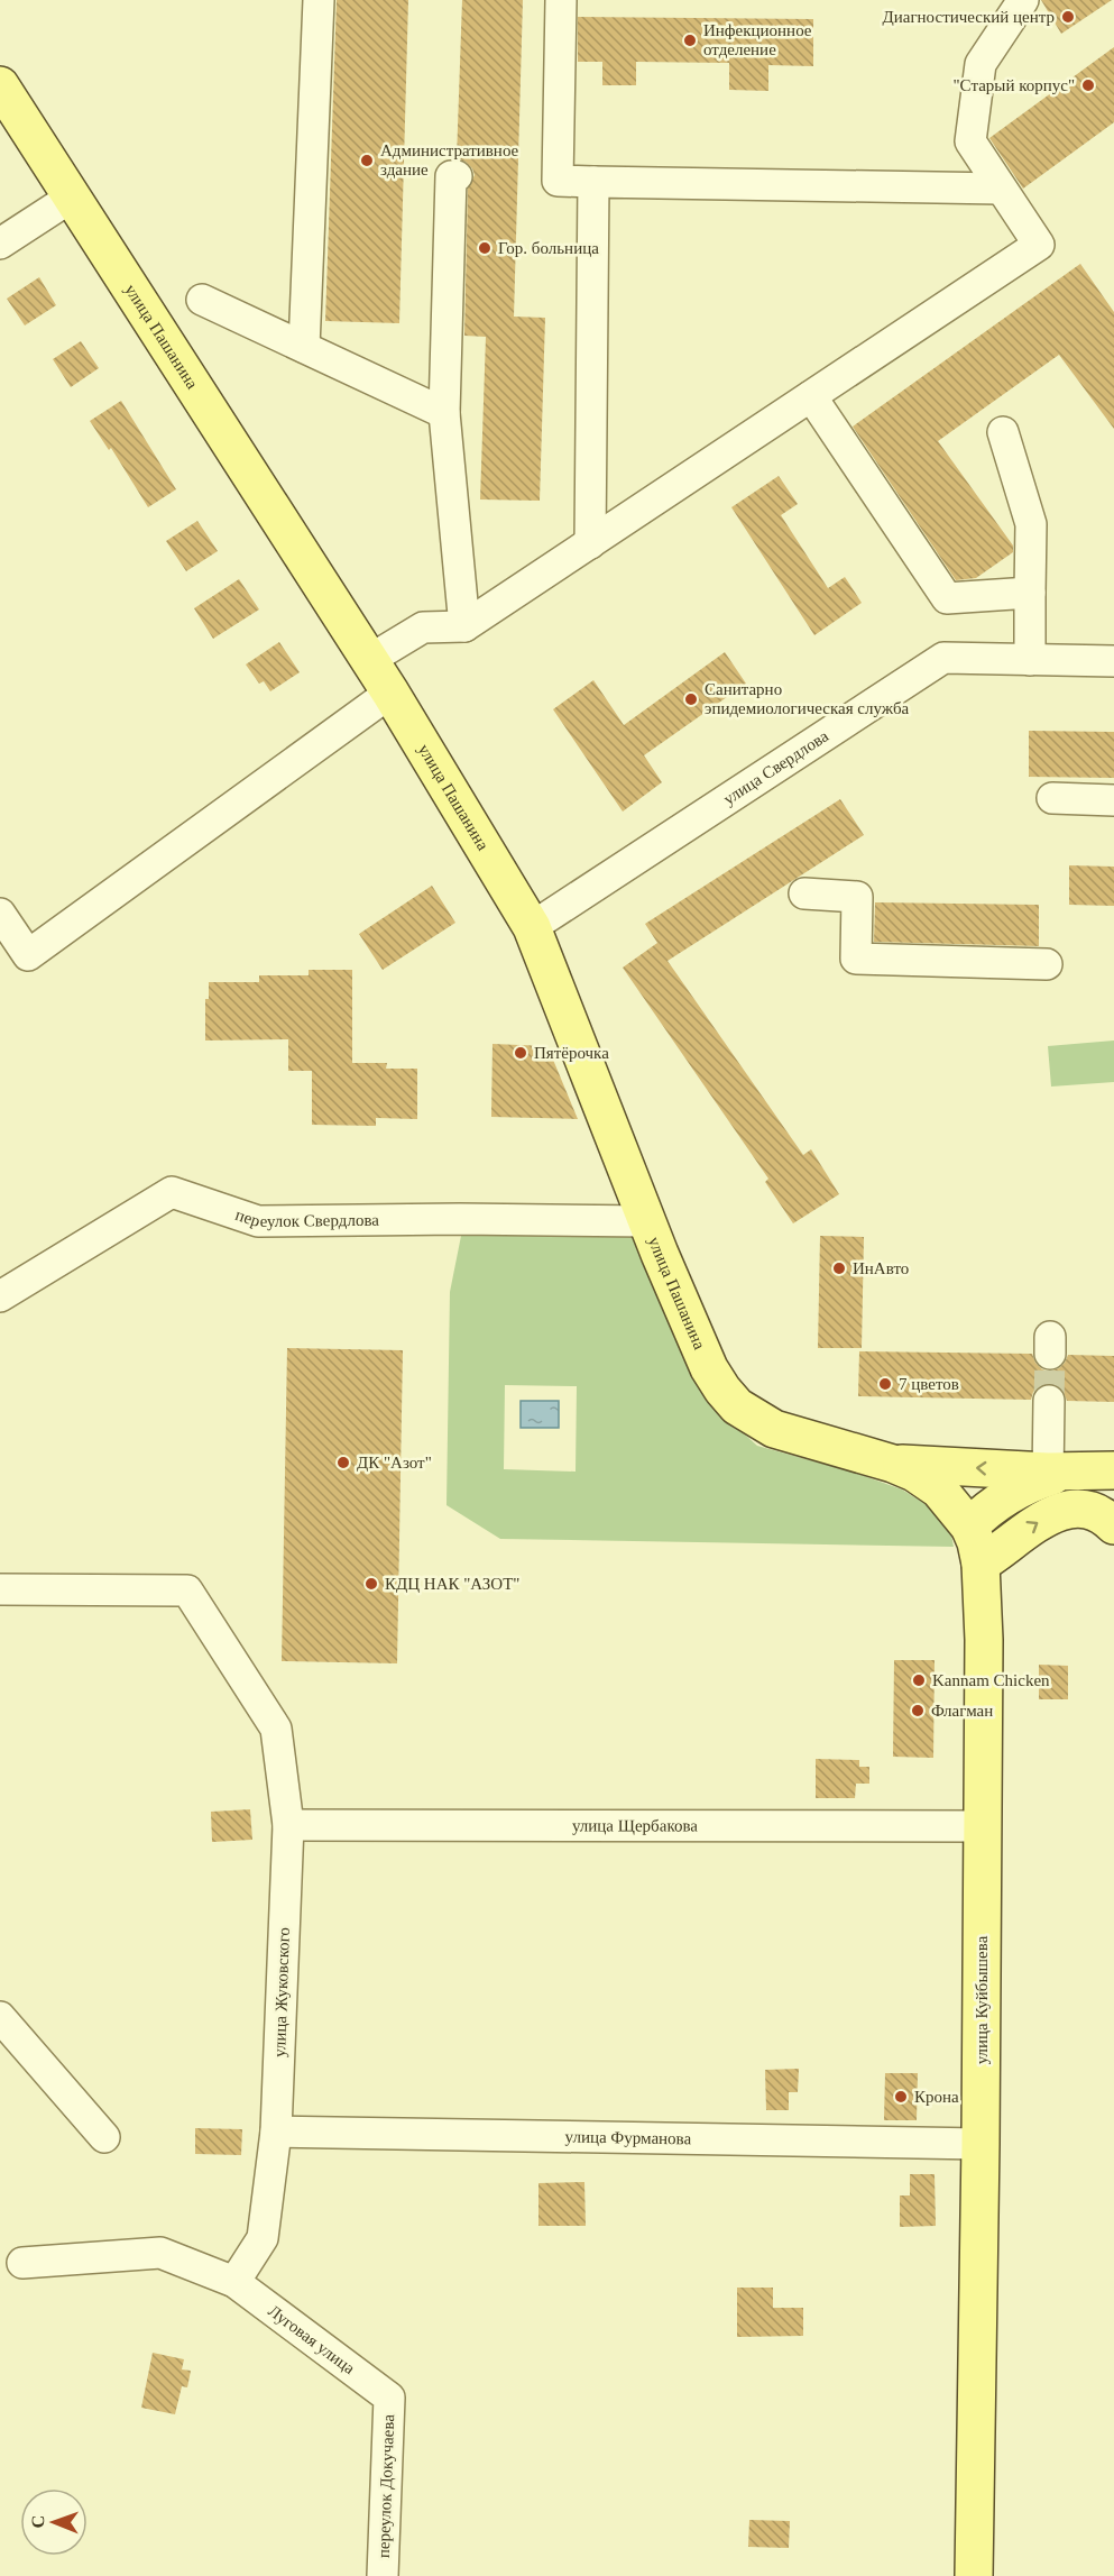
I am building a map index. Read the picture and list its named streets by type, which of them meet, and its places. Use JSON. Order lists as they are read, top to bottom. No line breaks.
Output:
{"streets":{"main road":["улица Пашанина","улица Куйбышева"],"street":["улица Свердлова","переулок Свердлова","улица Щербакова","улица Жуковского","улица Фурманова","Луговая улица","переулок Докучаева"]},"crossings":[["улица Пашанина","улица Свердлова"],["улица Пашанина","переулок Свердлова"],["улица Пашанина","улица Куйбышева"],["улица Щербакова","улица Жуковского"],["улица Щербакова","улица Куйбышева"],["улица Жуковского","улица Фурманова"],["улица Жуковского","Луговая улица"],["улица Куйбышева","улица Фурманова"],["Луговая улица","переулок Докучаева"]],"places":["Диагностический центр","Инфекционное отделение","\"Старый корпус\"","Административное здание","Гор. больница","Санитарно эпидемиологическая служба","Пятёрочка","ИнАвто","7 цветов","ДК \"Азот\"","КДЦ НАК \"АЗОТ\"","Kannam Chicken","Флагман","Крона"],"north":"left"}
